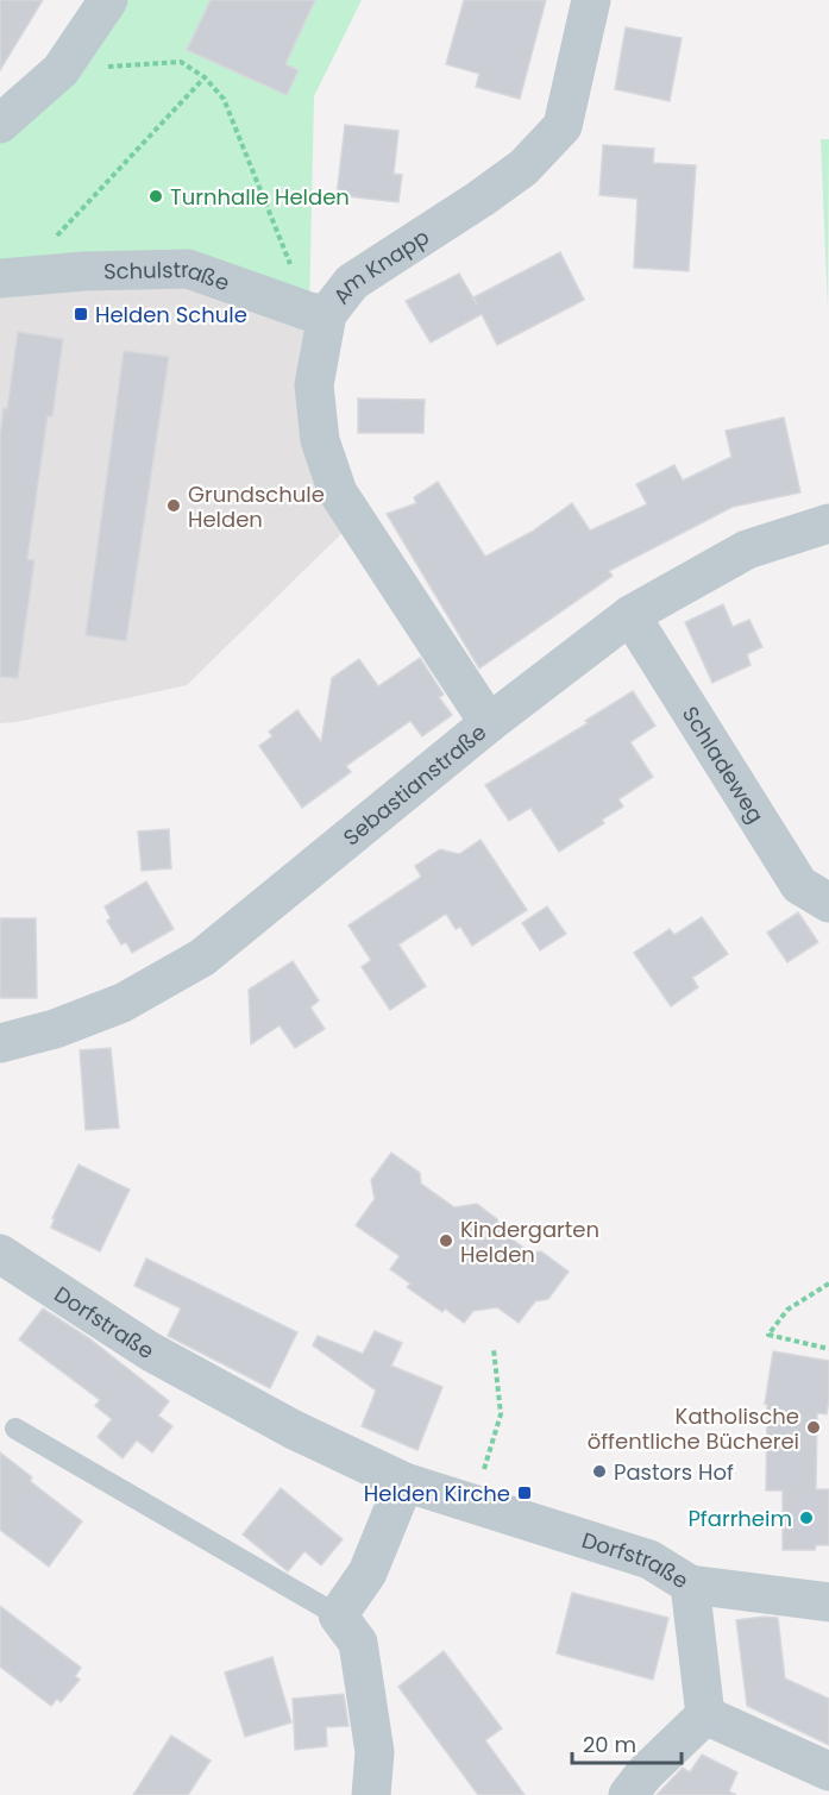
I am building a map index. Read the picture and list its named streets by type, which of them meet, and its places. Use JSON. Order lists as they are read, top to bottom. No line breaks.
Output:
{"streets":{"street":["Am Knapp","Schulstraße","Schladeweg","Sebastianstraße","Dorfstraße"]},"crossings":[["Am Knapp","Schulstraße"],["Am Knapp","Sebastianstraße"],["Schladeweg","Sebastianstraße"]],"places":{"other":["Turnhalle Helden","Grundschule Helden","Kindergarten Helden","Katholische öffentliche Bücherei","Pastors Hof","Pfarrheim"],"transit":["Helden Schule","Helden Kirche"]},"scale_bar":"20 m"}
